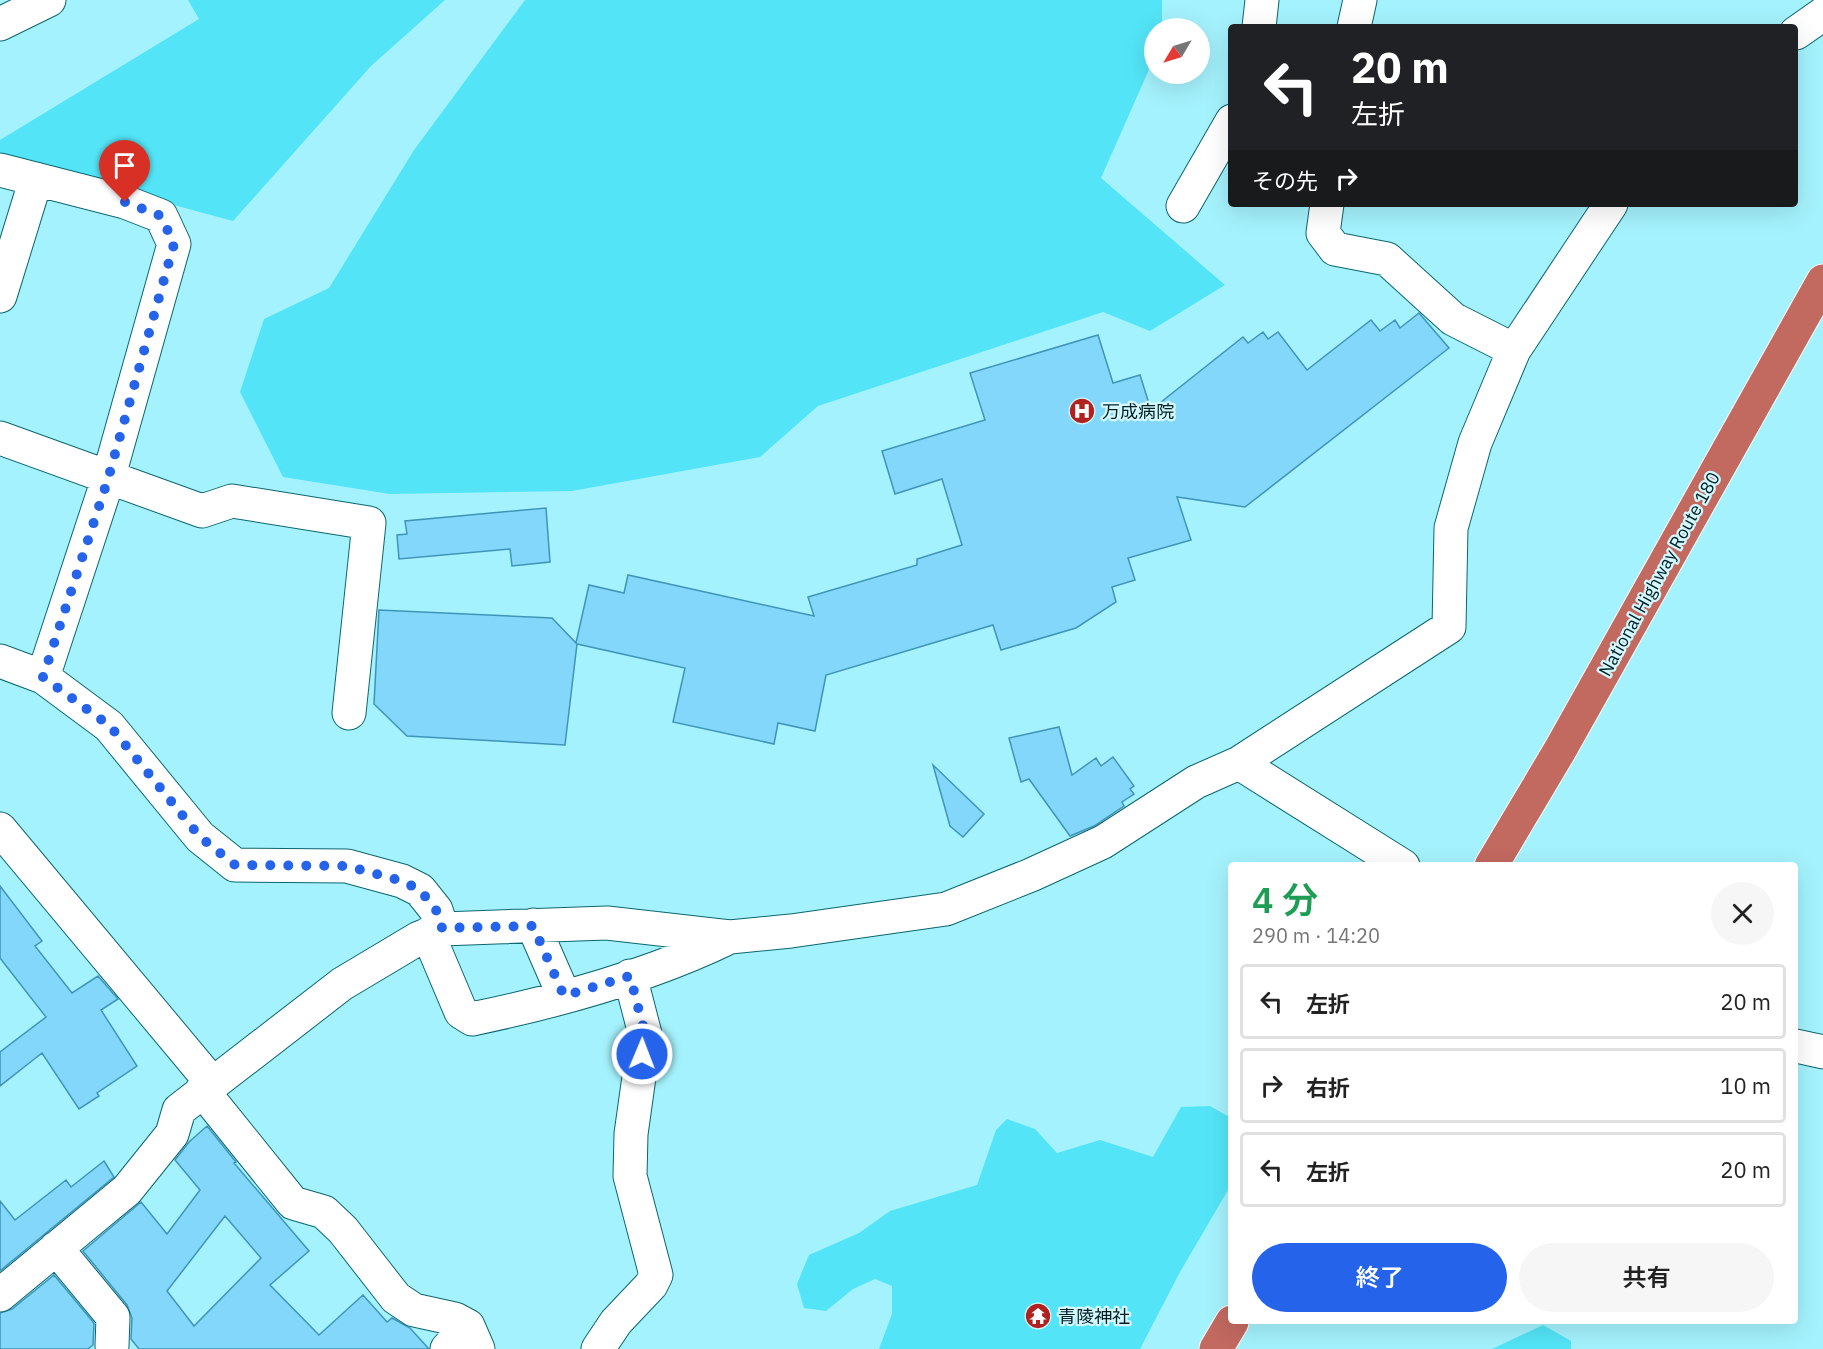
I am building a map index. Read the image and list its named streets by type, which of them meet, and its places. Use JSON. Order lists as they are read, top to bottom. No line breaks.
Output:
{"streets":{"highway":["National Highway Route 180"]},"places":{"hospital":["万成病院"],"temple":["青陵神社"]},"north":"bottom left","page":{"turn":["20 m","左折"],"then":"その先","heading":["4 分","290 m · 14:20"],"list":[{"name":"左折","value":"20 m"},{"name":"右折","value":"10 m"},{"name":"左折","value":"20 m"}],"buttons":["終了","共有"]}}
